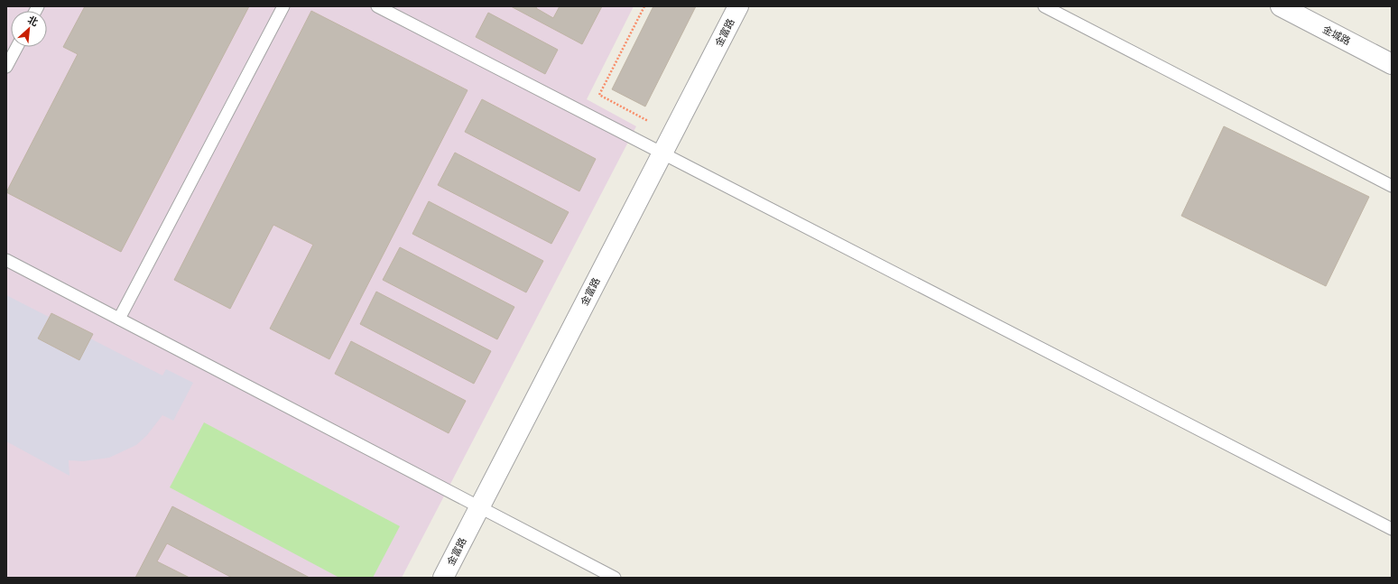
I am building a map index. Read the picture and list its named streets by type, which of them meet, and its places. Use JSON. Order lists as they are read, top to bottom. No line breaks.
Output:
{"streets":{"street":["金富路","金城路"]},"north":"top right"}
